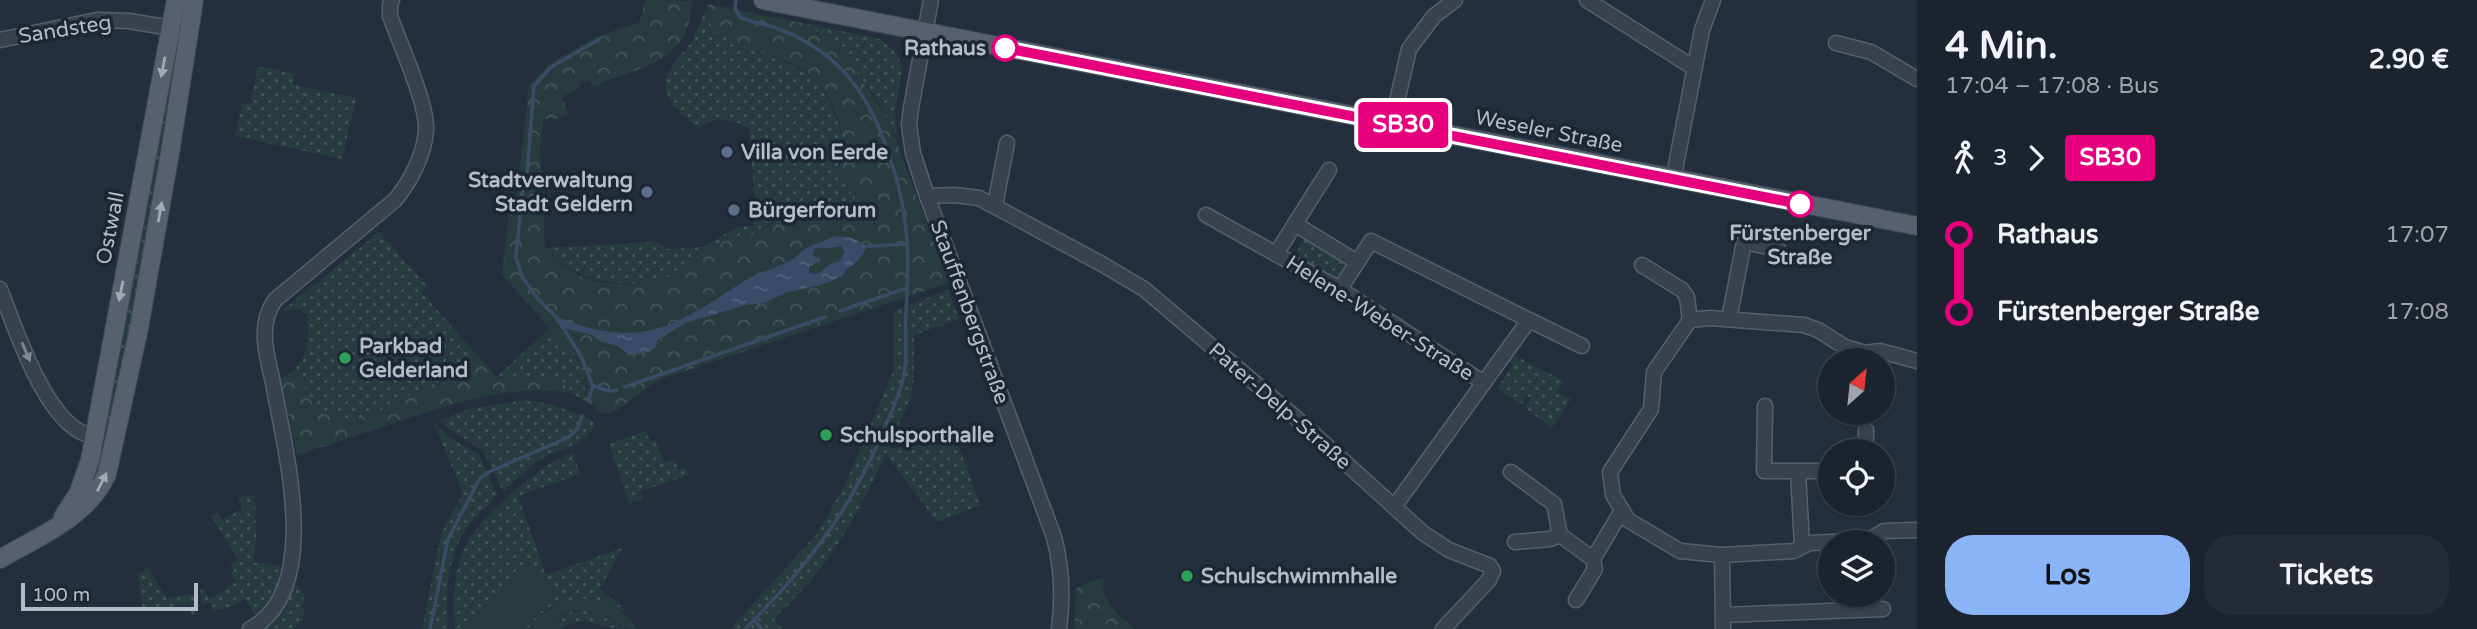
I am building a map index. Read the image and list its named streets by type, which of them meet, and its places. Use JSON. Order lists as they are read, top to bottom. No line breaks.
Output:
{"streets":{"main road":["Weseler Straße","Ostwall"],"street":["Sandsteg","Stauffenbergstraße","Helene-Weber-Straße","Pater-Delp-Straße"]},"crossings":[["Sandsteg","Ostwall"],["Weseler Straße","Stauffenbergstraße"],["Stauffenbergstraße","Pater-Delp-Straße"]],"places":["Rathaus","Villa von Eerde","Stadtverwaltung Stadt Geldern","Fürstenberger Straße","Bürgerforum","Parkbad Gelderland","Schulsporthalle","Schulschwimmhalle"],"lines":["bus line SB30"],"scale_bar":"100 m","north":"top right","page":{"on_map":"SB30","heading":["4 Min.","17:04 – 17:08 · Bus","2.90 €"],"legs":["3","SB30"],"list":[{"name":"Rathaus","value":"17:07"},{"name":"Fürstenberger Straße","value":"17:08"}],"buttons":["Los","Tickets"],"scale":"100 m"}}
